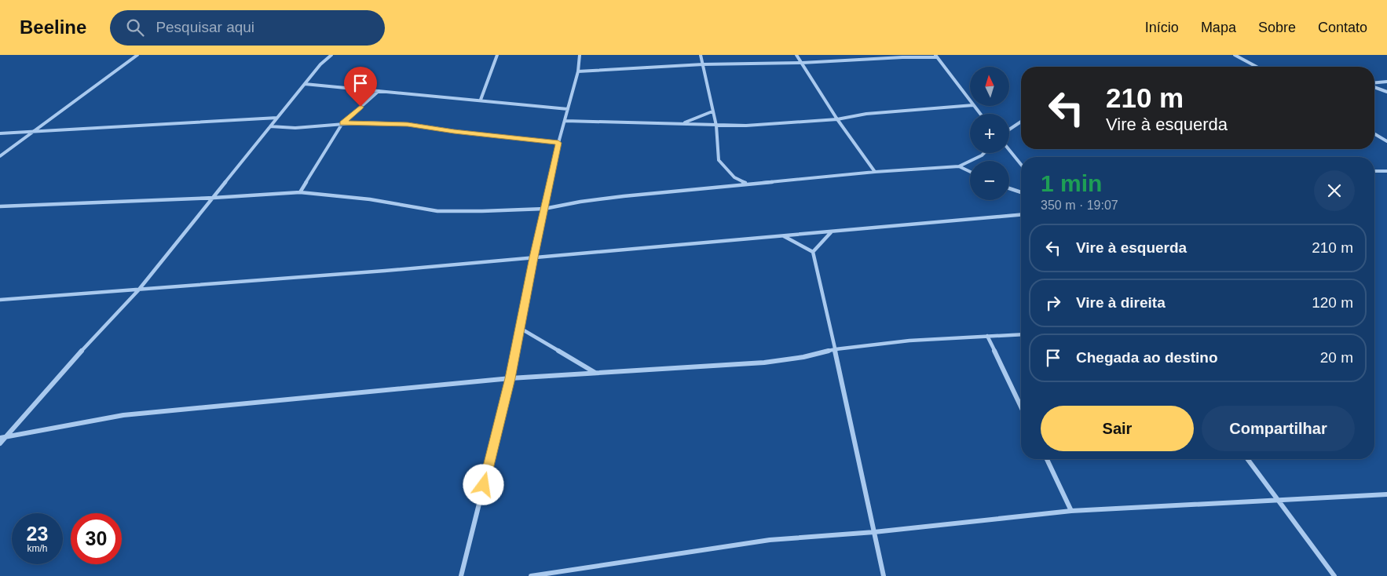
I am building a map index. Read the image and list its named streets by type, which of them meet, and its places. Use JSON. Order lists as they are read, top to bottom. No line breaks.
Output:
{"north":"top","page":{"header":"Beeline","search":"Pesquisar aqui","nav":["Início","Mapa","Sobre","Contato"],"map_buttons":["+","−"],"turn":["210 m","Vire à esquerda"],"heading":["1 min","350 m · 19:07"],"list":[{"name":"Vire à esquerda","value":"210 m"},{"name":"Vire à direita","value":"120 m"},{"name":"Chegada ao destino","value":"20 m"}],"buttons":["Sair","Compartilhar"],"speed":"23 km/h","limit":"30"}}
